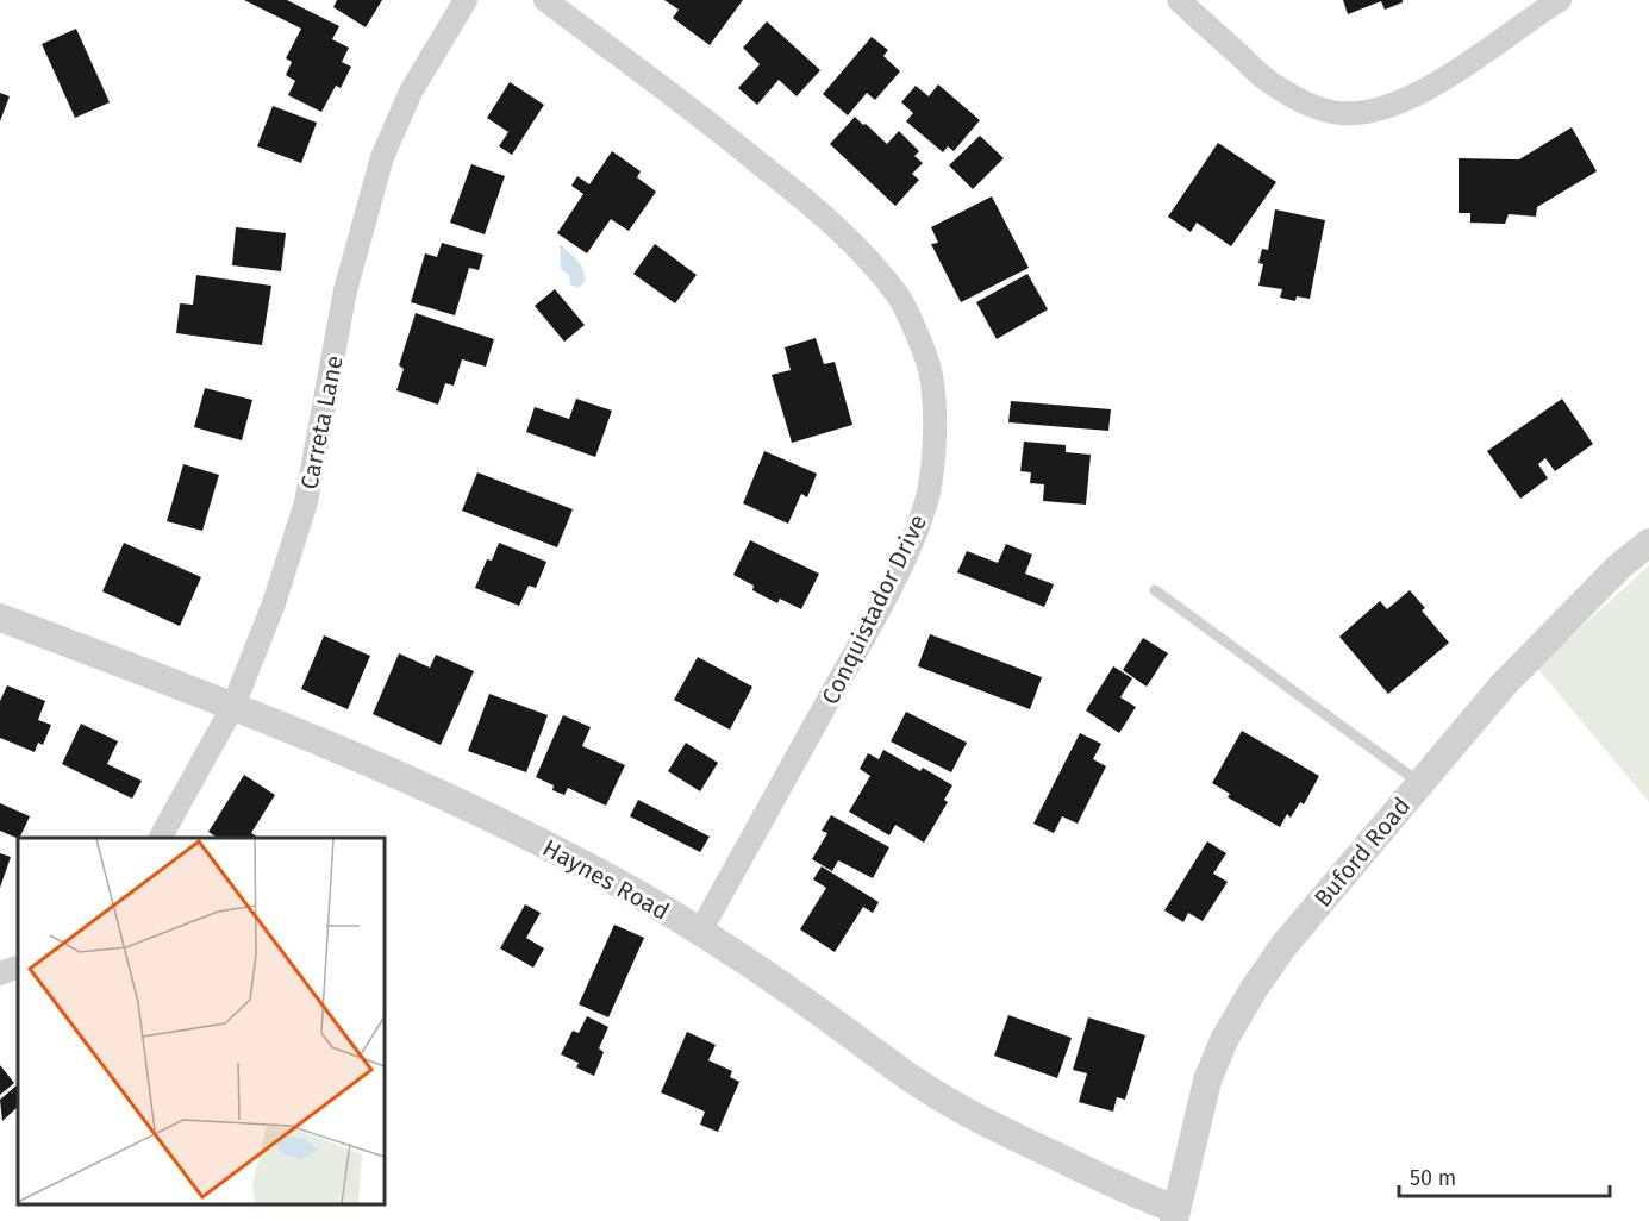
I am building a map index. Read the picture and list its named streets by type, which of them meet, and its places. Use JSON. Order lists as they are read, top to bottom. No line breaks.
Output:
{"streets":{"street":["Carreta Lane","Conquistador Drive","Buford Road","Haynes Road"]},"crossings":[["Carreta Lane","Haynes Road"],["Conquistador Drive","Haynes Road"],["Buford Road","Haynes Road"]],"scale_bar":"50 m"}
